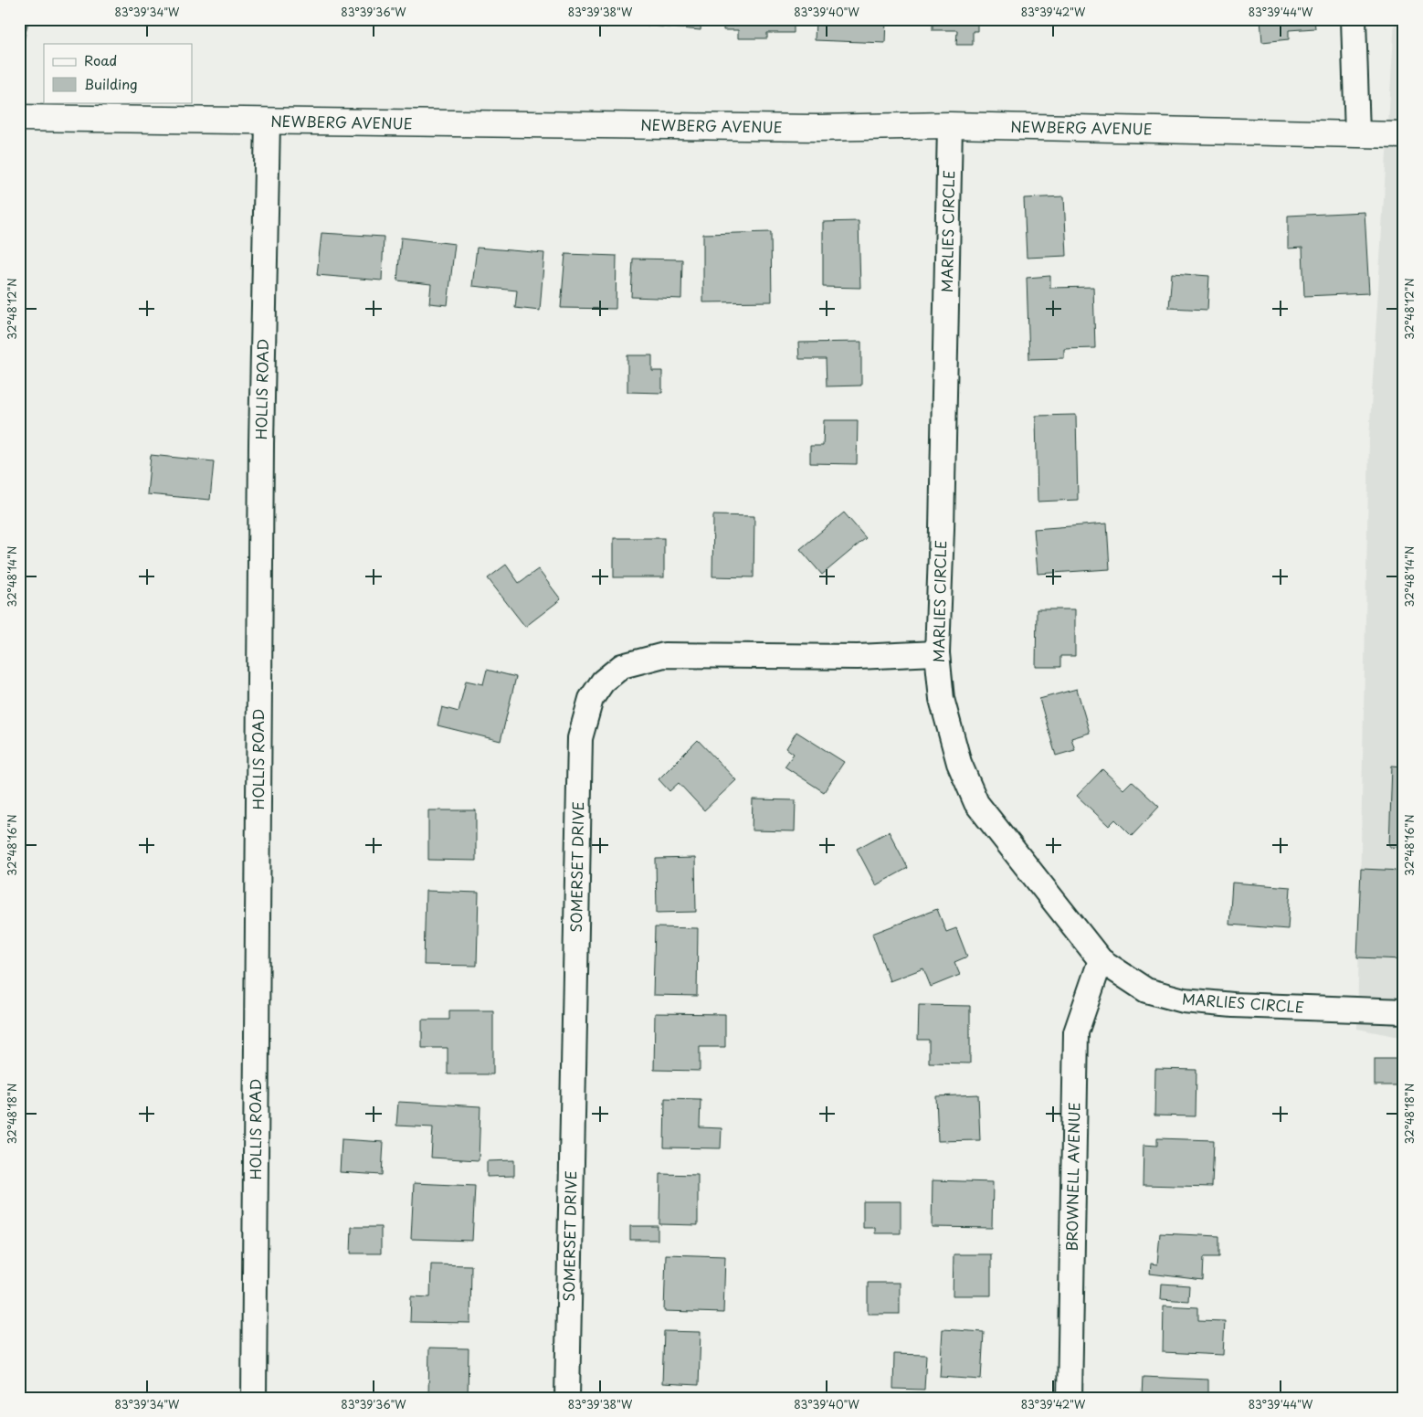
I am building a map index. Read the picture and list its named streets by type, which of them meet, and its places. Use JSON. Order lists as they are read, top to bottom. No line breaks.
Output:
{"streets":{"street":["NEWBERG AVENUE","MARLIES CIRCLE","HOLLIS ROAD","SOMERSET DRIVE","BROWNELL AVENUE"]},"crossings":[["NEWBERG AVENUE","MARLIES CIRCLE"],["NEWBERG AVENUE","HOLLIS ROAD"],["MARLIES CIRCLE","SOMERSET DRIVE"],["MARLIES CIRCLE","BROWNELL AVENUE"]],"legend":["Road","Building"],"coordinates":["83°39'34\"W","83°39'36\"W","83°39'38\"W","83°39'40\"W","83°39'42\"W","83°39'44\"W","32°48'12\"N","32°48'14\"N","32°48'16\"N","32°48'18\"N"]}
